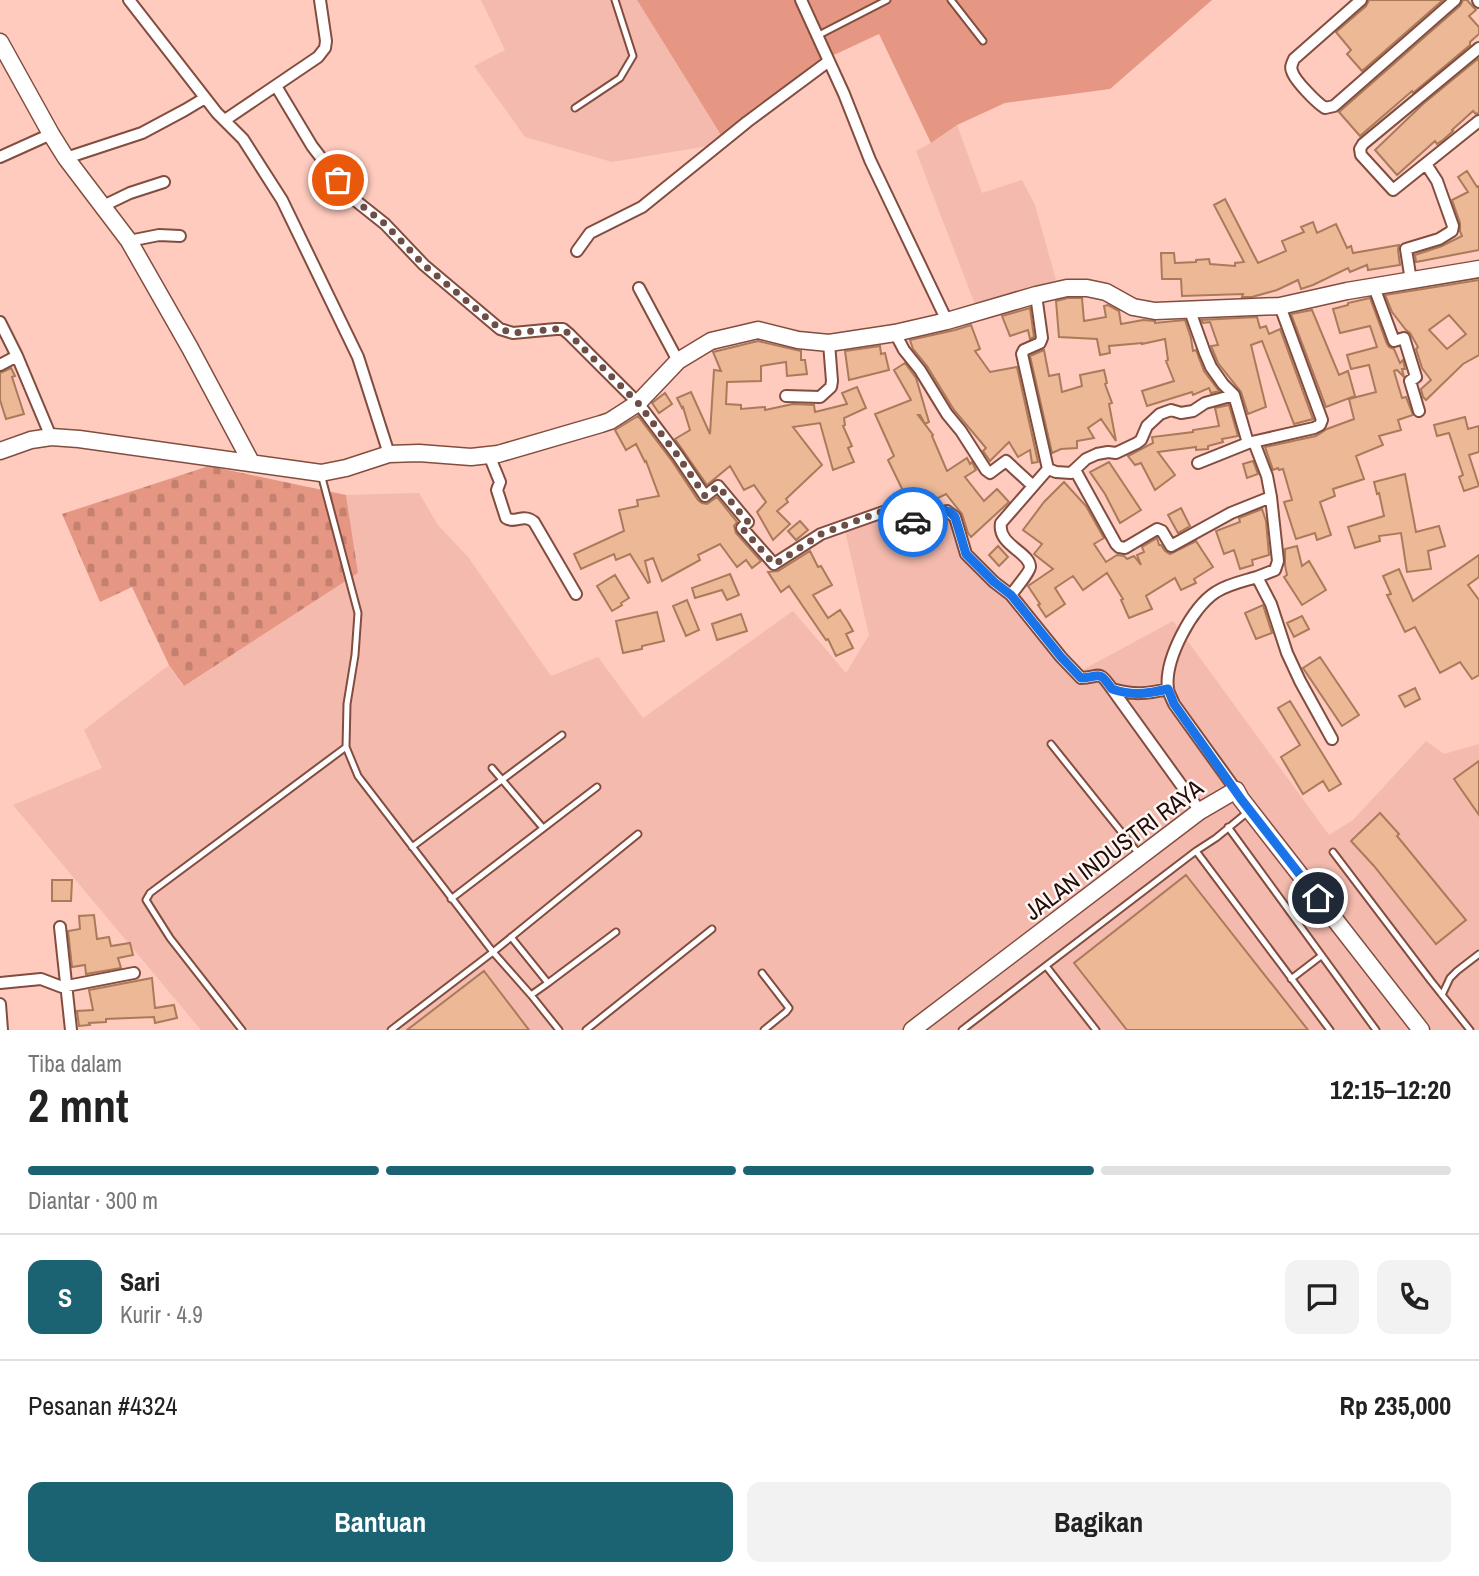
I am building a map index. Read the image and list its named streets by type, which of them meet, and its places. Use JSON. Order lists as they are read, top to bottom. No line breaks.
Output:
{"streets":{"street":["JALAN INDUSTRI RAYA"]},"page":{"heading":["2 mnt","Tiba dalam","12:15–12:20"],"panel":["Sari","Kurir · 4.9","Pesanan #4324","Rp 235,000"],"bar":"Diantar · 300 m","round":"S","buttons":["Bantuan","Bagikan"]}}
